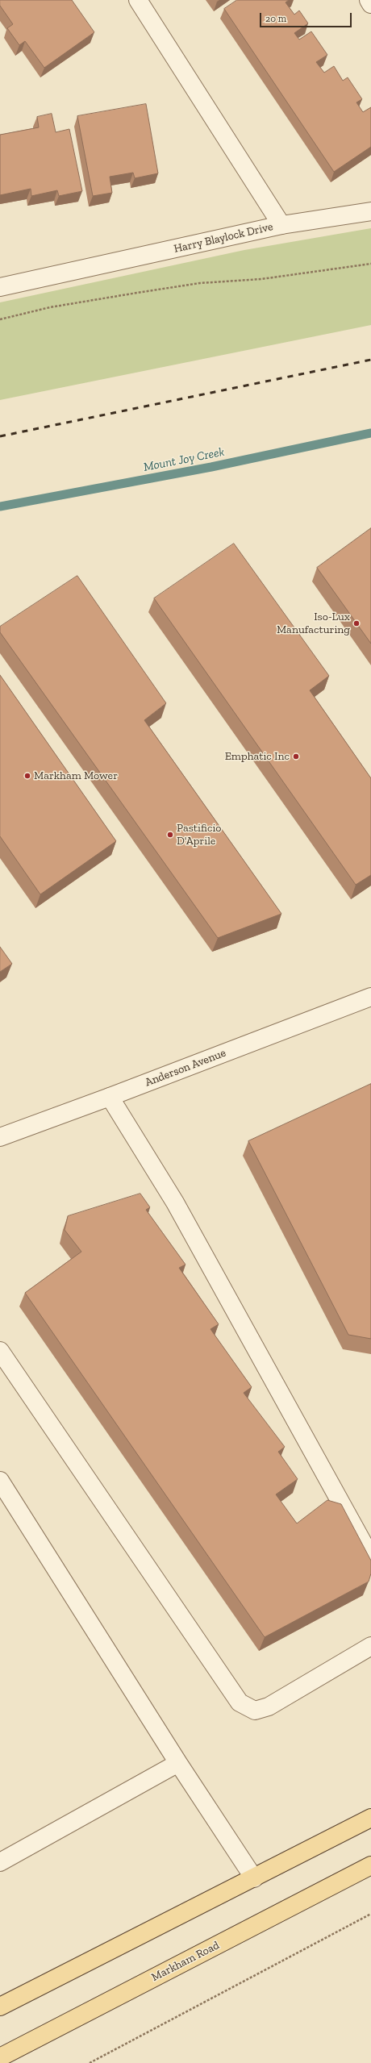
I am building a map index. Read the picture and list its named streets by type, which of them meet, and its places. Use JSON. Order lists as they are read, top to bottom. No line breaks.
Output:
{"streets":{"main road":["Markham Road"],"street":["Harry Blaylock Drive","Anderson Avenue"]},"water":["Mount Joy Creek"],"places":["Iso-Lux Manufacturing","Emphatic Inc","Markham Mower","Pastificio D'Aprile"],"scale_bar":"20 m"}
